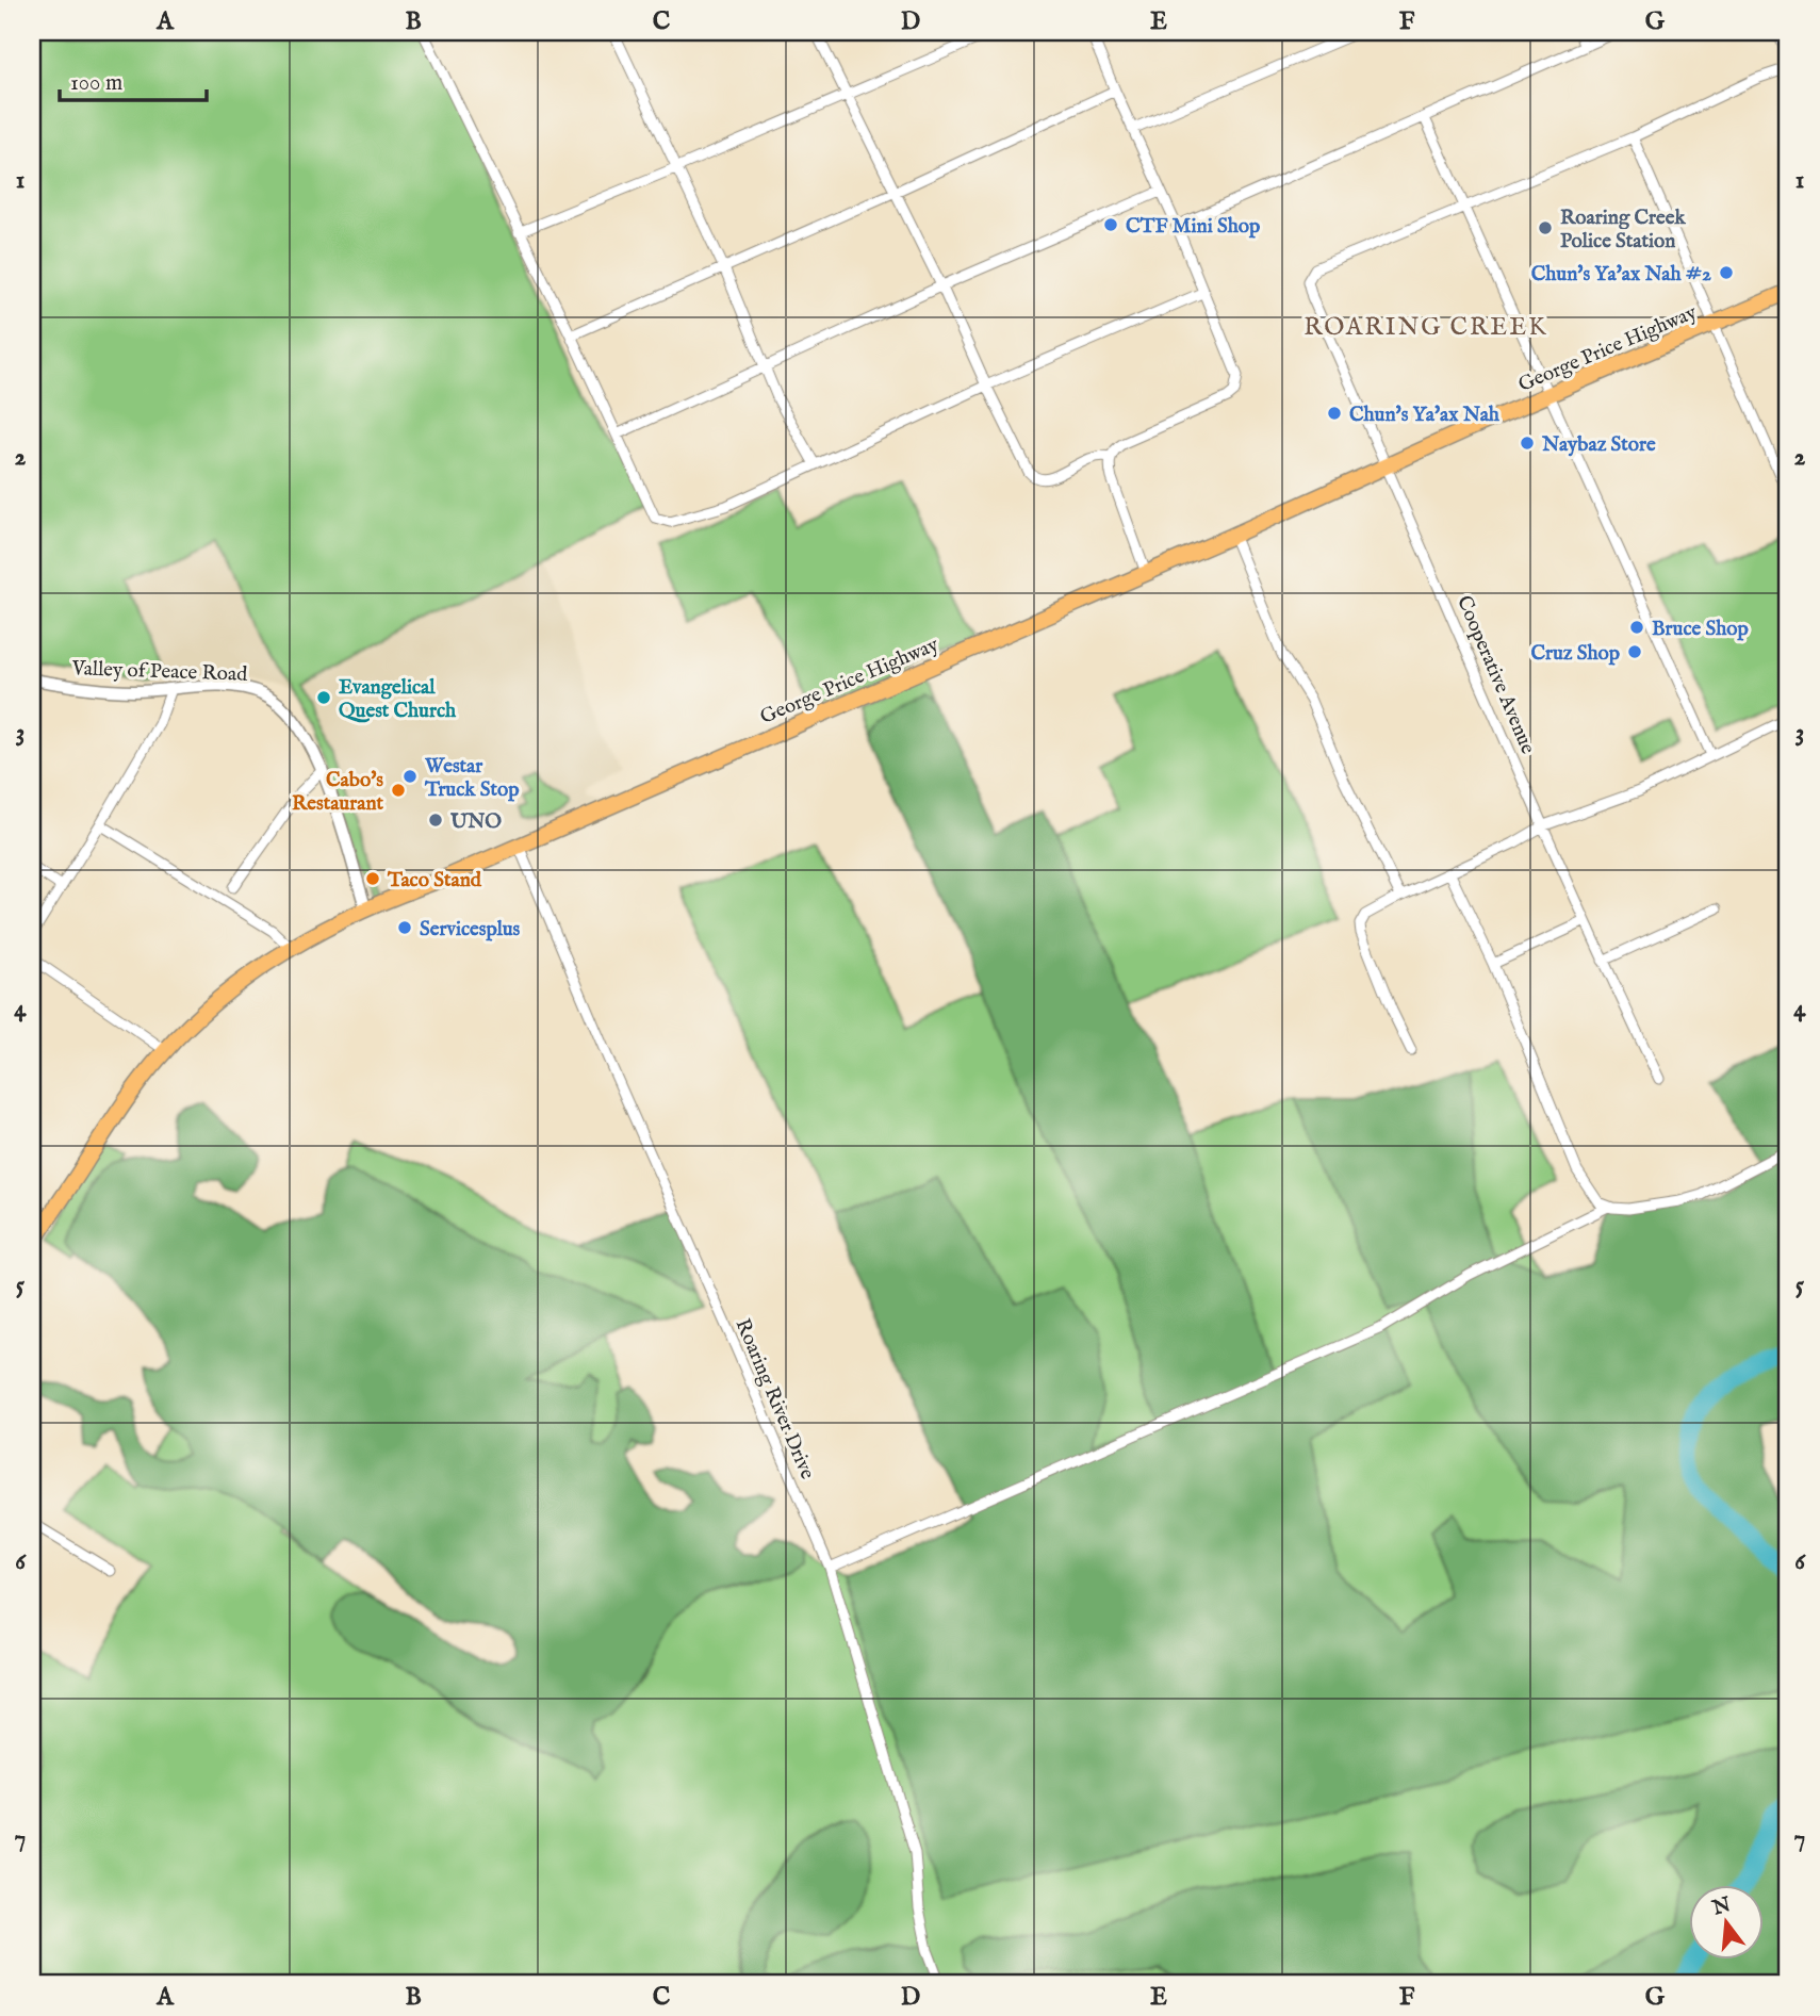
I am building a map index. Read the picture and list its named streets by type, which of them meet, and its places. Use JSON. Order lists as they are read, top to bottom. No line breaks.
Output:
{"streets":{"highway":["George Price Highway"],"street":["Valley of Peace Road","Cooperative Avenue","Roaring River Drive"]},"crossings":[["George Price Highway","Valley of Peace Road"],["George Price Highway","Cooperative Avenue"],["George Price Highway","Roaring River Drive"]],"districts":["ROARING CREEK"],"places":["CTF Mini Shop","Roaring Creek Police Station","Chun's Ya'ax Nah #2","Chun's Ya'ax Nah","Naybaz Store","Bruce Shop","Cruz Shop","Evangelical Quest Church","Westar Truck Stop","Cabo's Restaurant","UNO","Taco Stand","Servicesplus"],"scale_bar":"100 m","north":"top","grid":{"columns":["A","B","C","D","E","F","G"],"rows":["1","2","3","4","5","6","7"]}}
